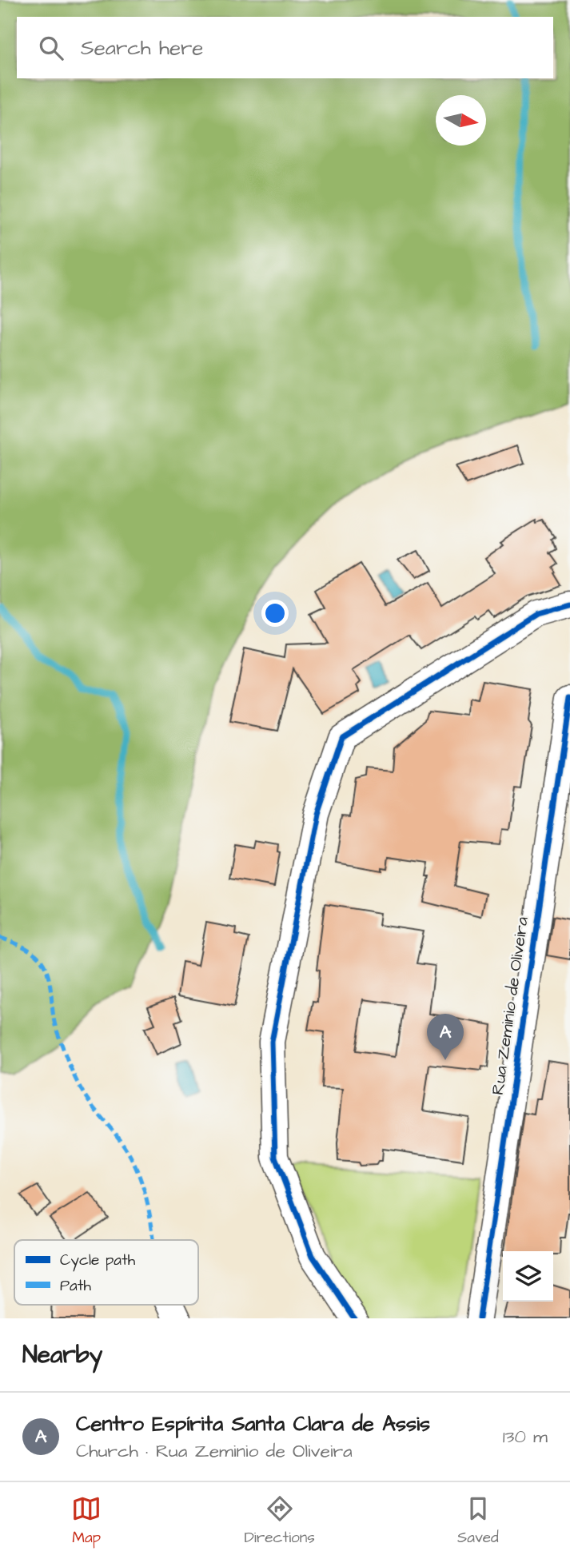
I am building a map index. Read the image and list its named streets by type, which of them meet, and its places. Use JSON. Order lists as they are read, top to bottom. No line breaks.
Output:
{"streets":{"street":["Rua Zeminio de Oliveira"]},"legend":["Cycle path","Path"],"north":"right","page":{"search":"Search here","pins":"A","heading":"Nearby","list":[{"mark":"A","name":"Centro Espírita Santa Clara de Assis","note":"Church · Rua Zeminio de Oliveira","value":"130 m"}],"nav":["Map","Directions","Saved"]}}
